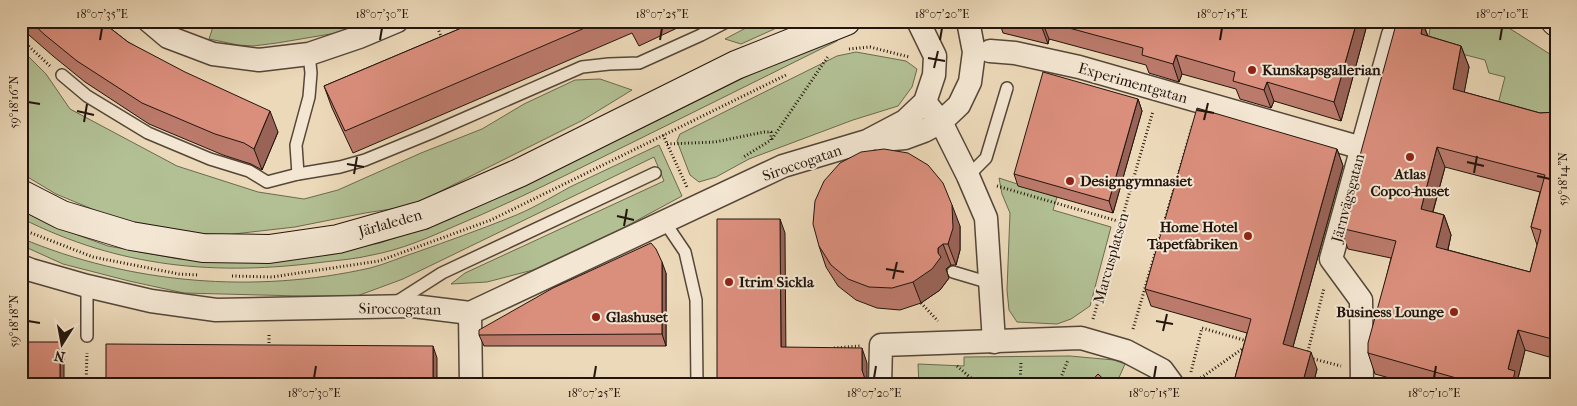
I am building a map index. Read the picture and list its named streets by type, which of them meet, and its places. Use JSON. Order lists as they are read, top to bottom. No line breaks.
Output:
{"streets":{"main road":["Järlaleden"],"street":["Experimentgatan","Siroccogatan","Järnvägsgatan"],"path":["Marcusplatsen"]},"crossings":[["Experimentgatan","Järnvägsgatan"],["Experimentgatan","Marcusplatsen"]],"places":["Kunskapsgallerian","Atlas Copco-huset","Designgymnasiet","Home Hotel Tapetfabriken","Itrim Sickla","Business Lounge","Glashuset"],"north":"bottom","coordinates":["18°07'35\"E","18°07'30\"E","18°07'25\"E","18°07'20\"E","18°07'15\"E","18°07'10\"E","59°18'16\"N","59°18'14\"N","59°18'18\"N"]}
